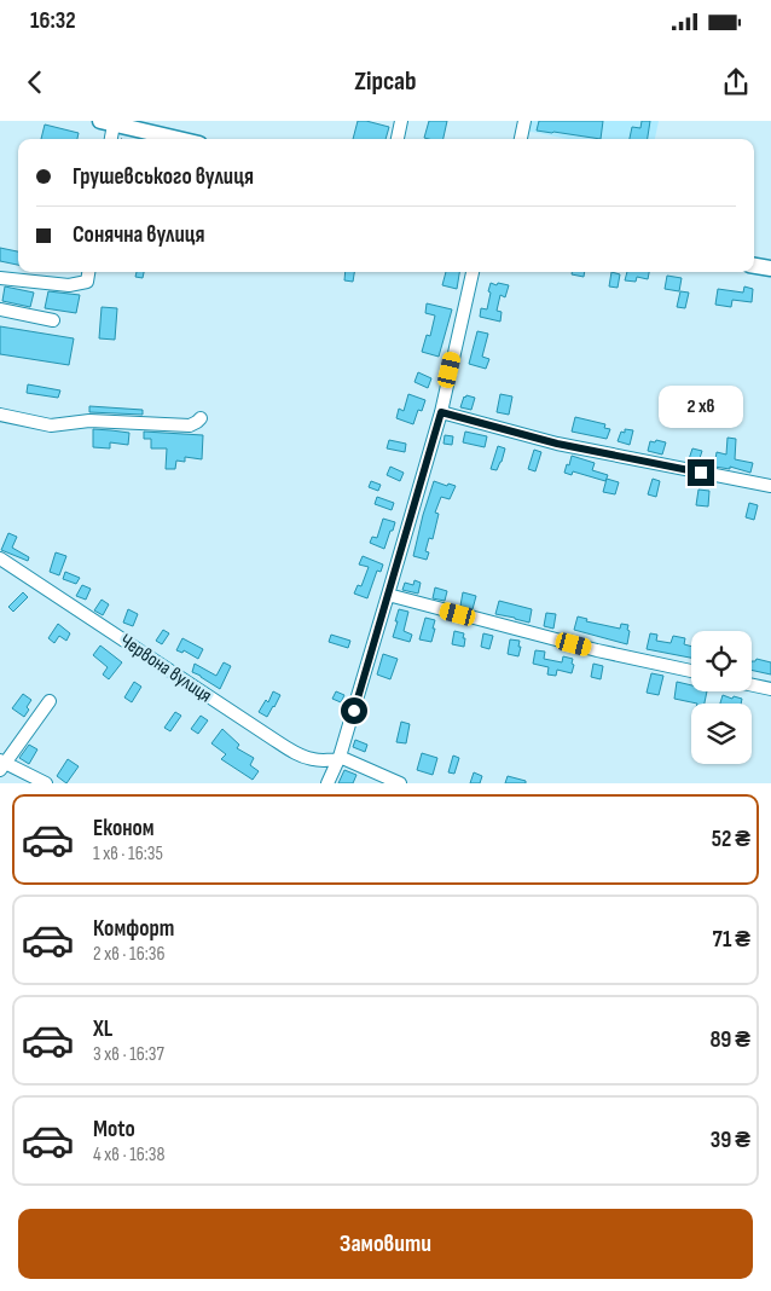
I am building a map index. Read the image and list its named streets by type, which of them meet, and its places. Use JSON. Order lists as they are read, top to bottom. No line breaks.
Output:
{"streets":{"street":["Червона вулиця"]},"page":{"status":"16:32","header":"Zipcab","banner":["Грушевського вулиця","Сонячна вулиця"],"bubble":"2 хв","list":[{"name":"Економ","note":"1 хв · 16:35","value":"52 ₴"},{"name":"Комфорт","note":"2 хв · 16:36","value":"71 ₴"},{"name":"XL","note":"3 хв · 16:37","value":"89 ₴"},{"name":"Moto","note":"4 хв · 16:38","value":"39 ₴"}],"buttons":"Замовити"}}
